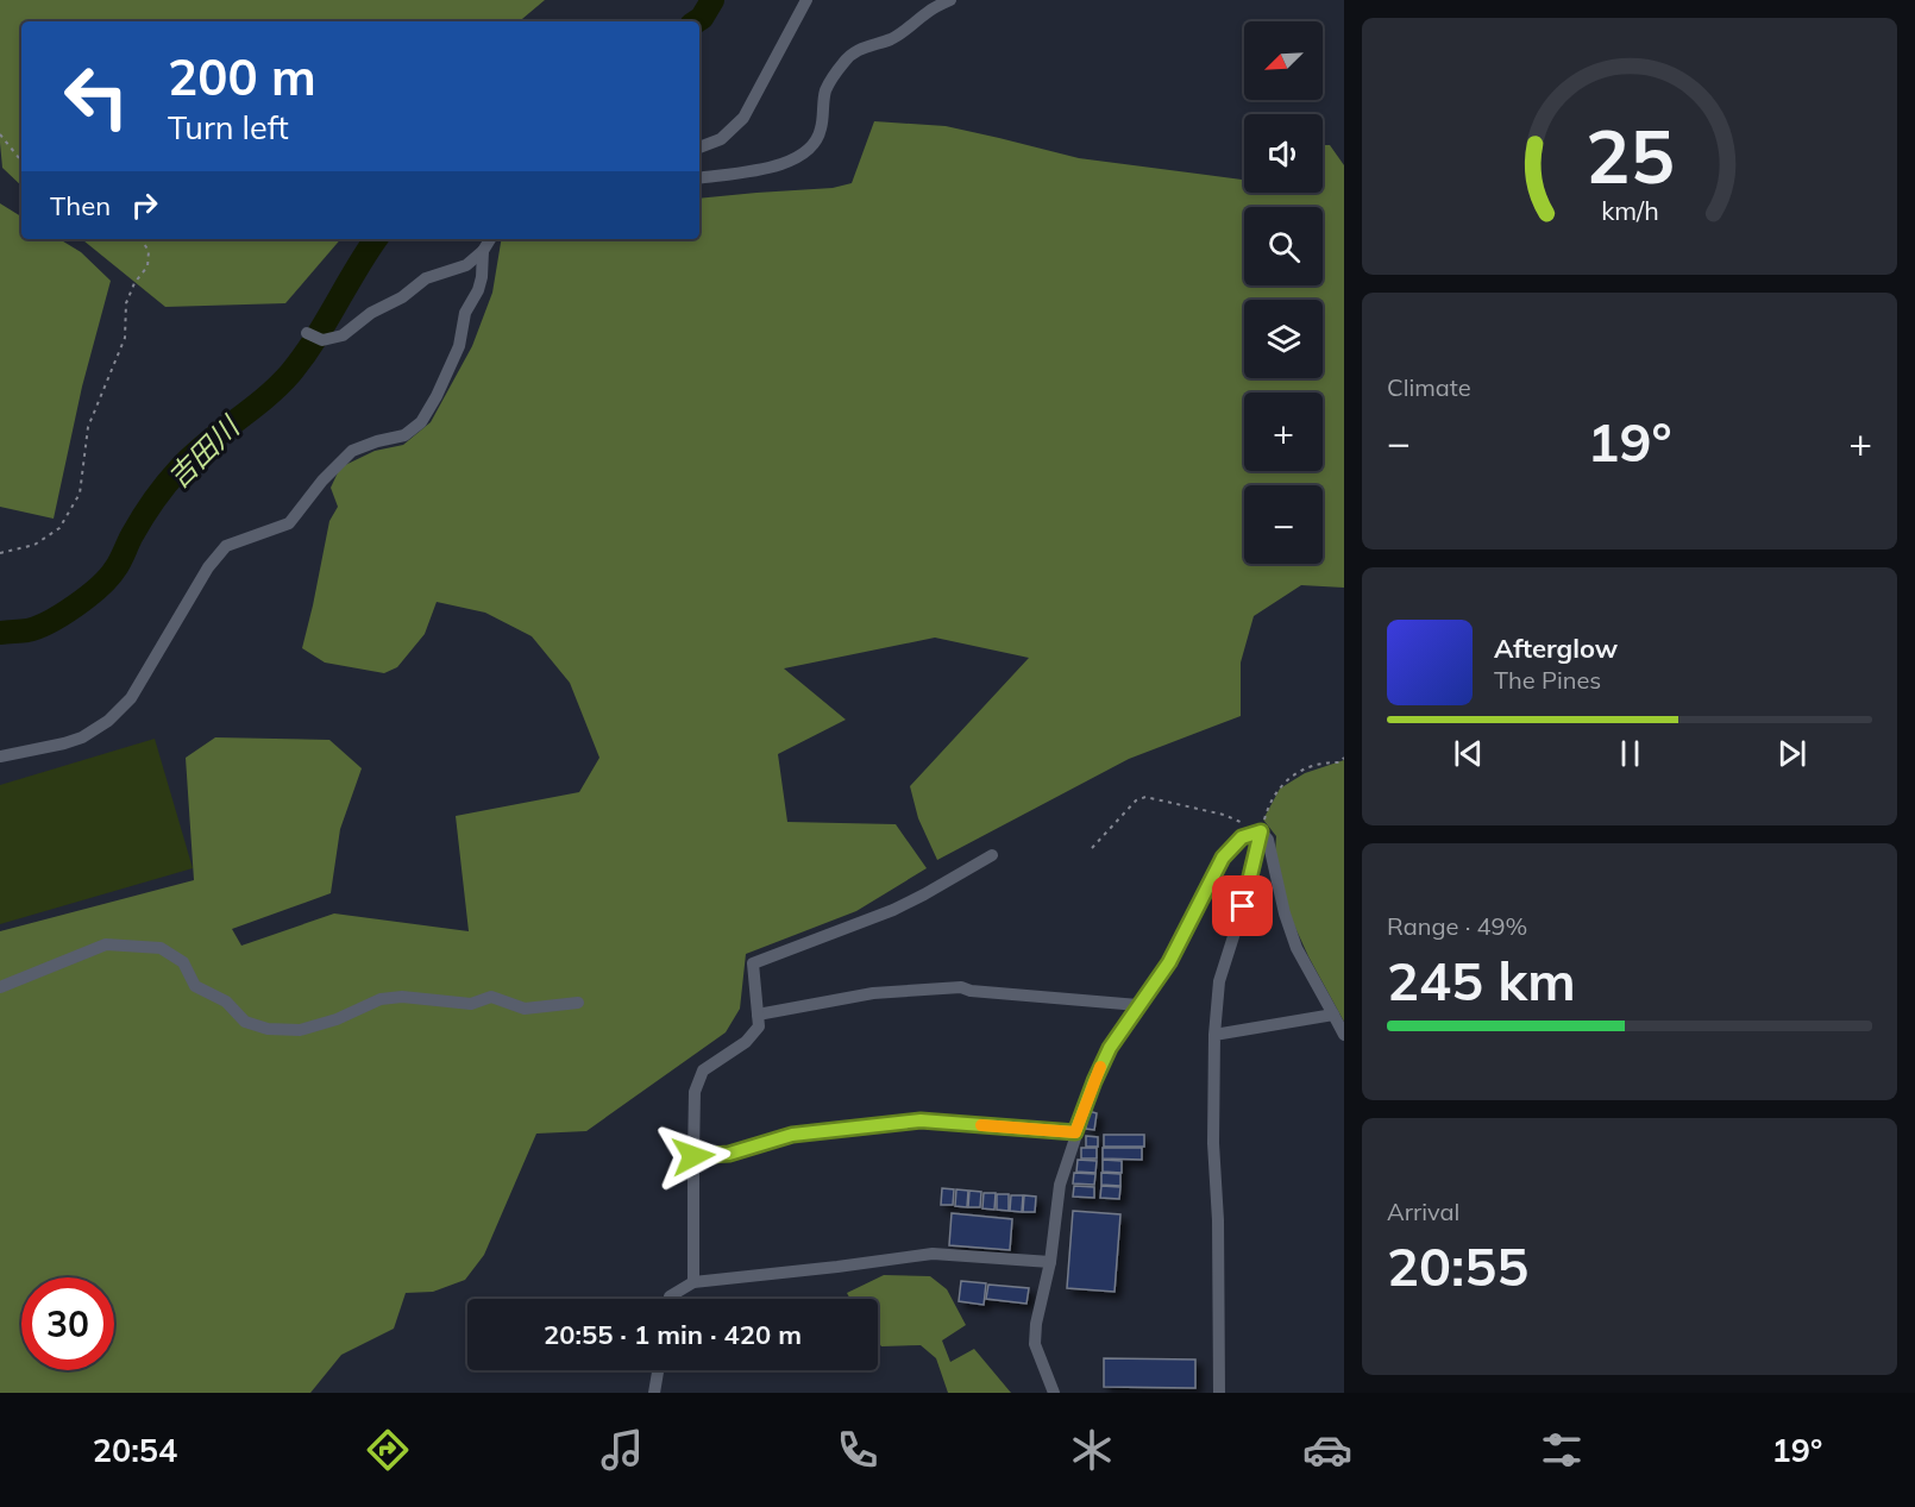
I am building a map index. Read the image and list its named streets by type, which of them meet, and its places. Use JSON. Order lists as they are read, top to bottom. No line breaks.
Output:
{"water":["吉田川"],"north":"bottom left","page":{"map_buttons":["+","−"],"turn":["200 m","Turn left"],"then":"Then","tile":["Climate",["Range · 49%","245 km"],["Arrival","20:55"]],"heat":["−","19°","+"],"song":["Afterglow","The Pines"],"limit":"30","trip":"20:55 · 1 min · 420 m","tabs":["20:54","19°"],"gauge":["25","km/h"]}}
